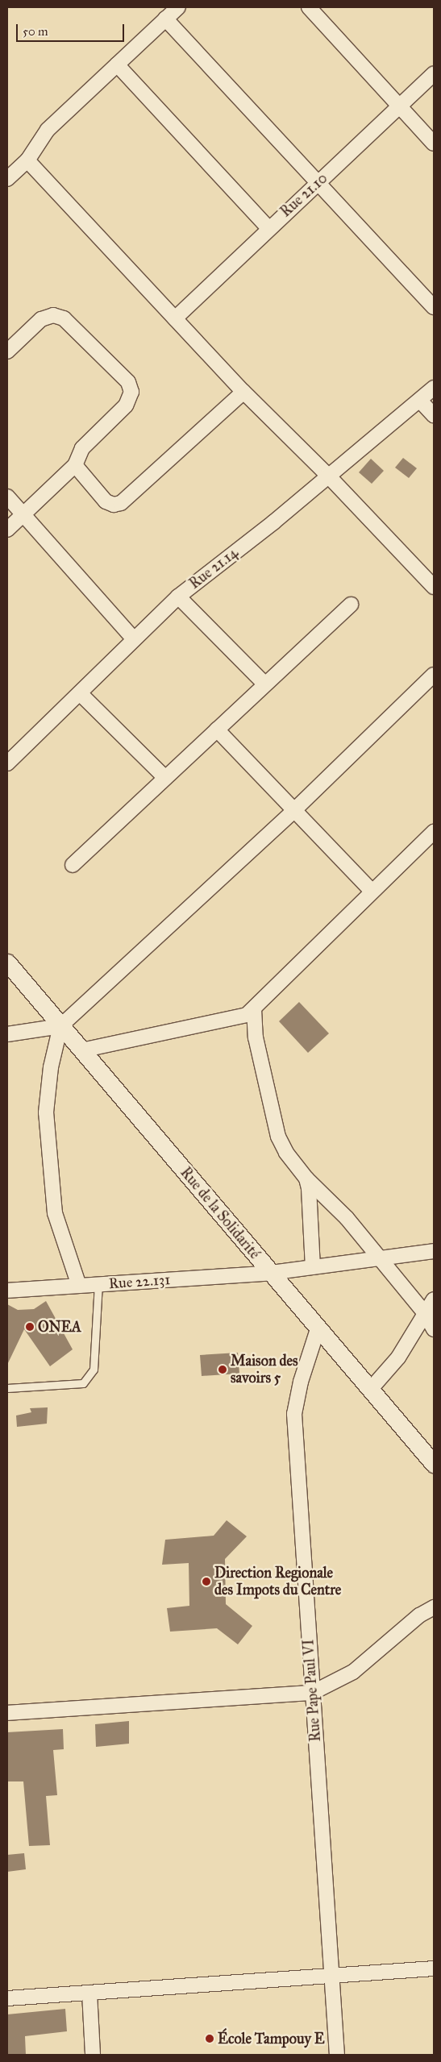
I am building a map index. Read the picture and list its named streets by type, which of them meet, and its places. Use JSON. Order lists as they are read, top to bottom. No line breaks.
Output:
{"streets":{"street":["Rue 21.10","Rue 21.14","Rue de la Solidarité","Rue 22.131","Rue Pape Paul VI"]},"crossings":[["Rue de la Solidarité","Rue 22.131"],["Rue de la Solidarité","Rue Pape Paul VI"]],"places":["ONEA","Maison des savoirs 5","Direction Regionale des Impots du Centre","École Tampouy E"],"scale_bar":"50 m"}
